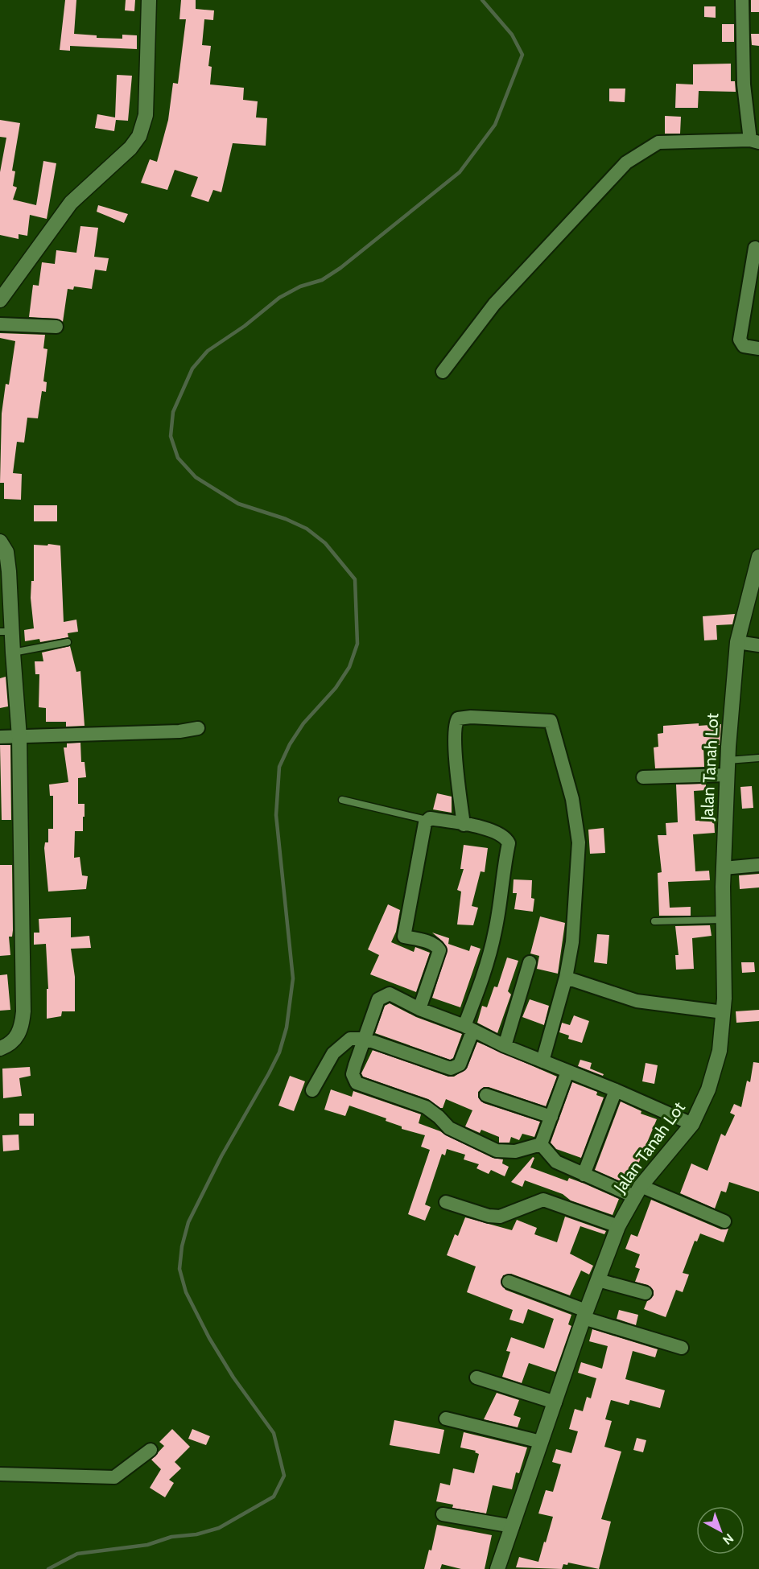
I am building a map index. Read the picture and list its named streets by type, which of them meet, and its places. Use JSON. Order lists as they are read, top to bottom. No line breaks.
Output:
{"streets":{"main road":["Jalan Tanah Lot"]},"north":"bottom right"}
